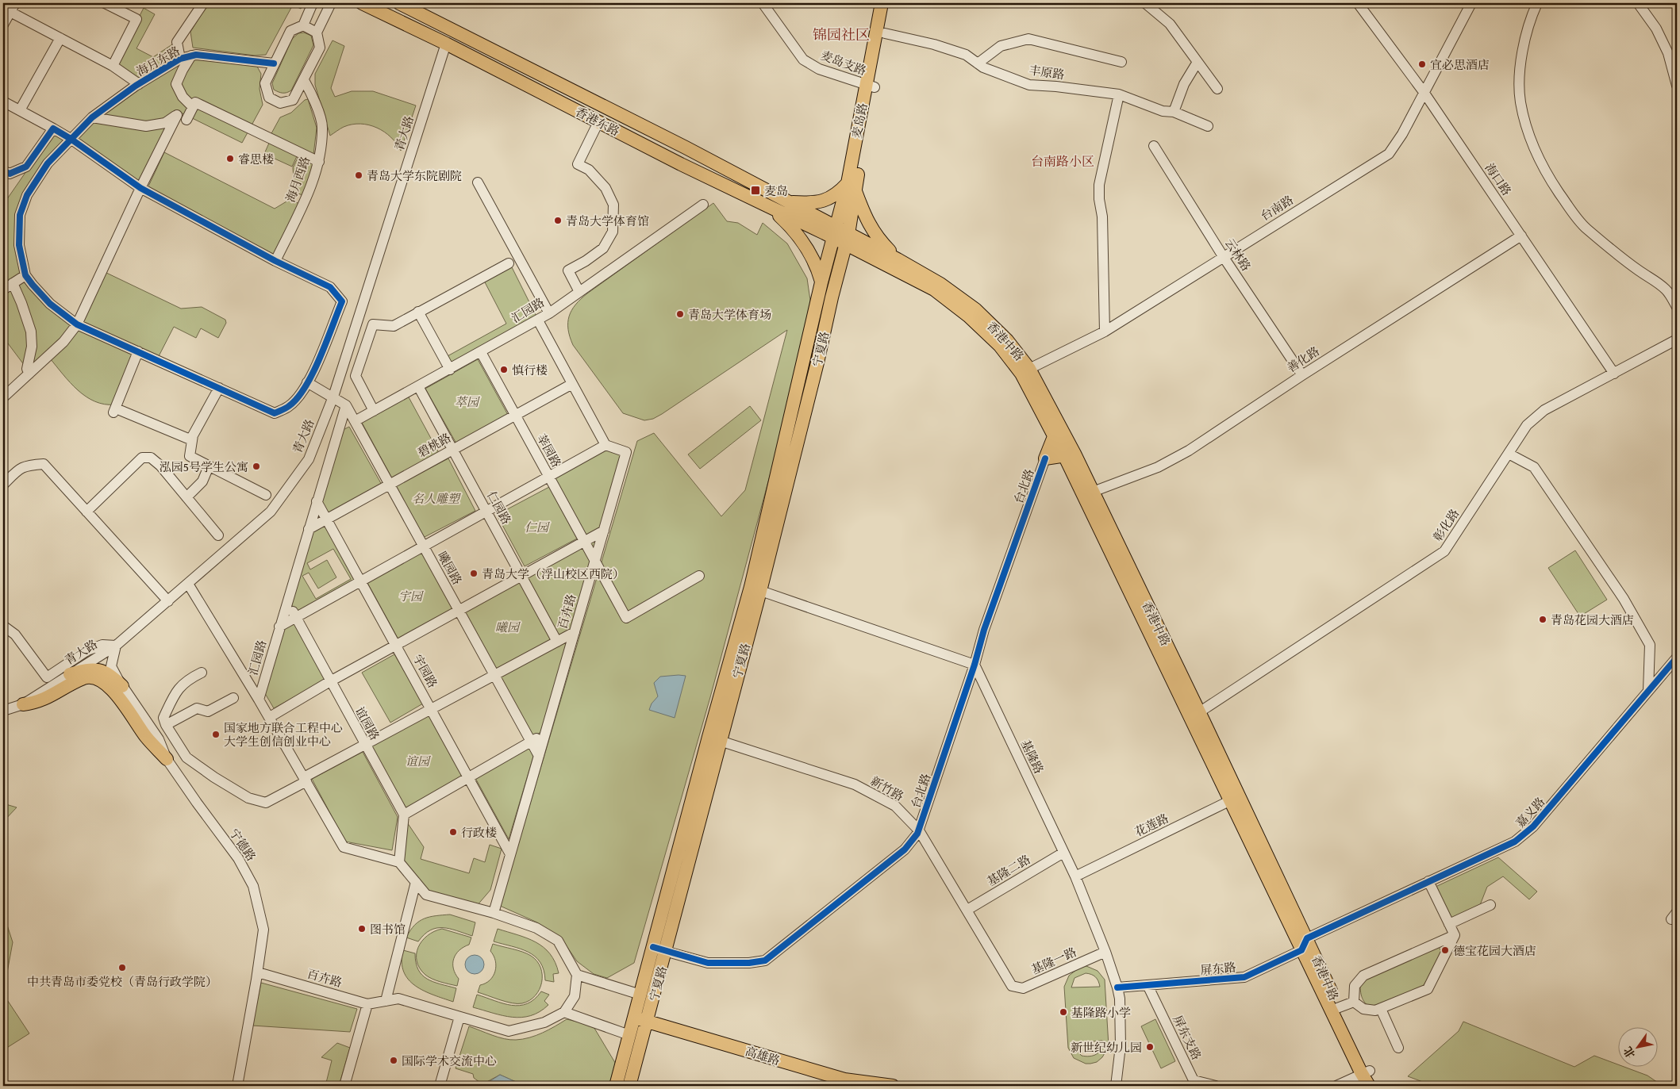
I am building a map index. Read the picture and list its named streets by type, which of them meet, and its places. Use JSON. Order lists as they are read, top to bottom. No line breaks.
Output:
{"streets":{"main road":["麦岛路","香港东路","香港中路","宁夏路","高雄路"],"street":["海月东路","麦岛支路","丰原路","青大路","海月西路","海口路","台南路","云林路","汇园路","善化路","碧桃路","台北路","仁园路","彰化路","曦园路","百卉路","宇园路","谊园路","基隆路","新竹路","嘉义路","花莲路","宁德路","基隆二路","基隆一路","屏东路","屏东支路"]},"crossings":[["麦岛支路","麦岛路"],["丰原路","麦岛路"],["麦岛路","香港东路"],["麦岛路","香港中路"],["麦岛路","宁夏路"],["香港东路","青大路"],["香港东路","香港中路"],["香港东路","宁夏路"],["青大路","曦园路"],["青大路","宁德路"],["海口路","台南路"],["海口路","善化路"],["海口路","彰化路"],["台南路","云林路"],["台南路","香港中路"],["云林路","善化路"],["汇园路","碧桃路"],["汇园路","仁园路"],["汇园路","曦园路"],["汇园路","宇园路"],["汇园路","谊园路"],["香港中路","宁夏路"],["香港中路","善化路"],["香港中路","彰化路"],["香港中路","嘉义路"],["香港中路","花莲路"],["香港中路","屏东路"],["宁夏路","台北路"],["宁夏路","新竹路"],["宁夏路","高雄路"],["碧桃路","仁园路"],["碧桃路","曦园路"],["碧桃路","宇园路"],["台北路","基隆路"],["台北路","新竹路"],["曦园路","百卉路"],["百卉路","宇园路"],["百卉路","宁德路"],["基隆路","花莲路"],["基隆路","基隆二路"],["基隆路","基隆一路"],["基隆路","屏东路"],["新竹路","基隆二路"],["新竹路","基隆一路"],["嘉义路","屏东路"],["屏东路","屏东支路"]],"districts":["锦园社区","台南路小区"],"parks":["萃园","名人雕塑","仁园","宇园","曦园","谊园"],"places":{"other":["宜必思酒店","睿思楼","青岛大学东院剧院","青岛大学体育馆","青岛大学体育场","慎行楼","泓园5号学生公寓","青岛大学（浮山校区西院）","青岛花园大酒店","国家地方联合工程中心 大学生创信创业中心","行政楼","图书馆","德宝花园大酒店","中共青岛市委党校（青岛行政学院）","基隆路小学","新世纪幼儿园","国际学术交流中心"],"transit":["麦岛"]},"north":"bottom left"}
